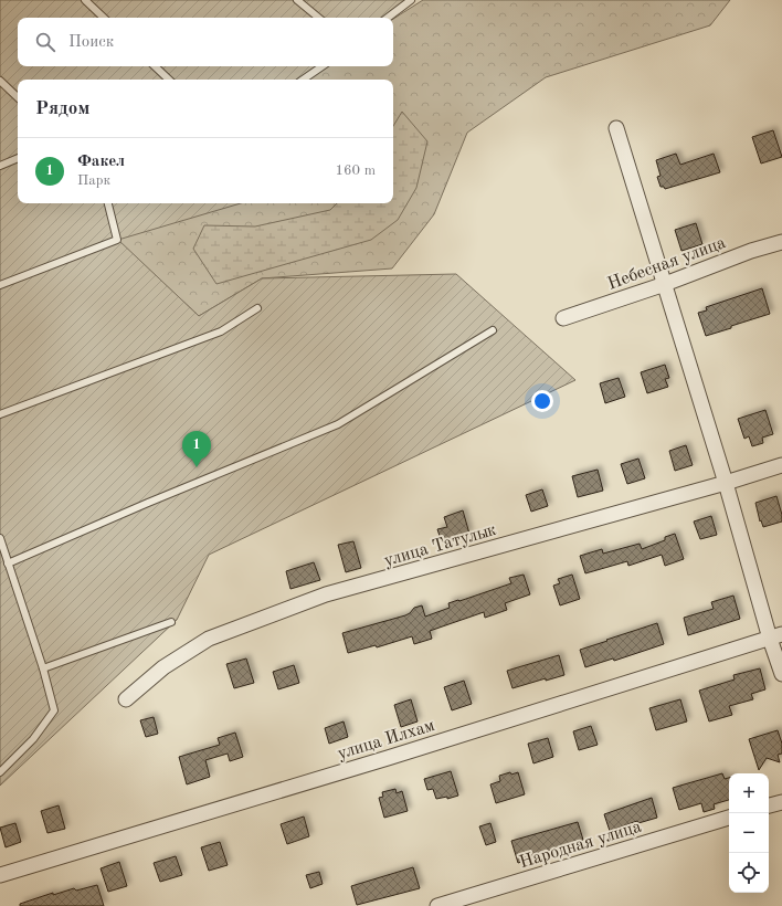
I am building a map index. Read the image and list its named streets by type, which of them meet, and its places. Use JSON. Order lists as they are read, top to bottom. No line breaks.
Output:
{"streets":{"street":["Небесная улица","улица Татулык","улица Илхам","Народная улица"]},"page":{"search":"Поиск","heading":"Рядом","list":[{"mark":"1","name":"Факел","note":"Парк","value":"160 m"}],"pins":"1","map_buttons":["+","−"]}}
